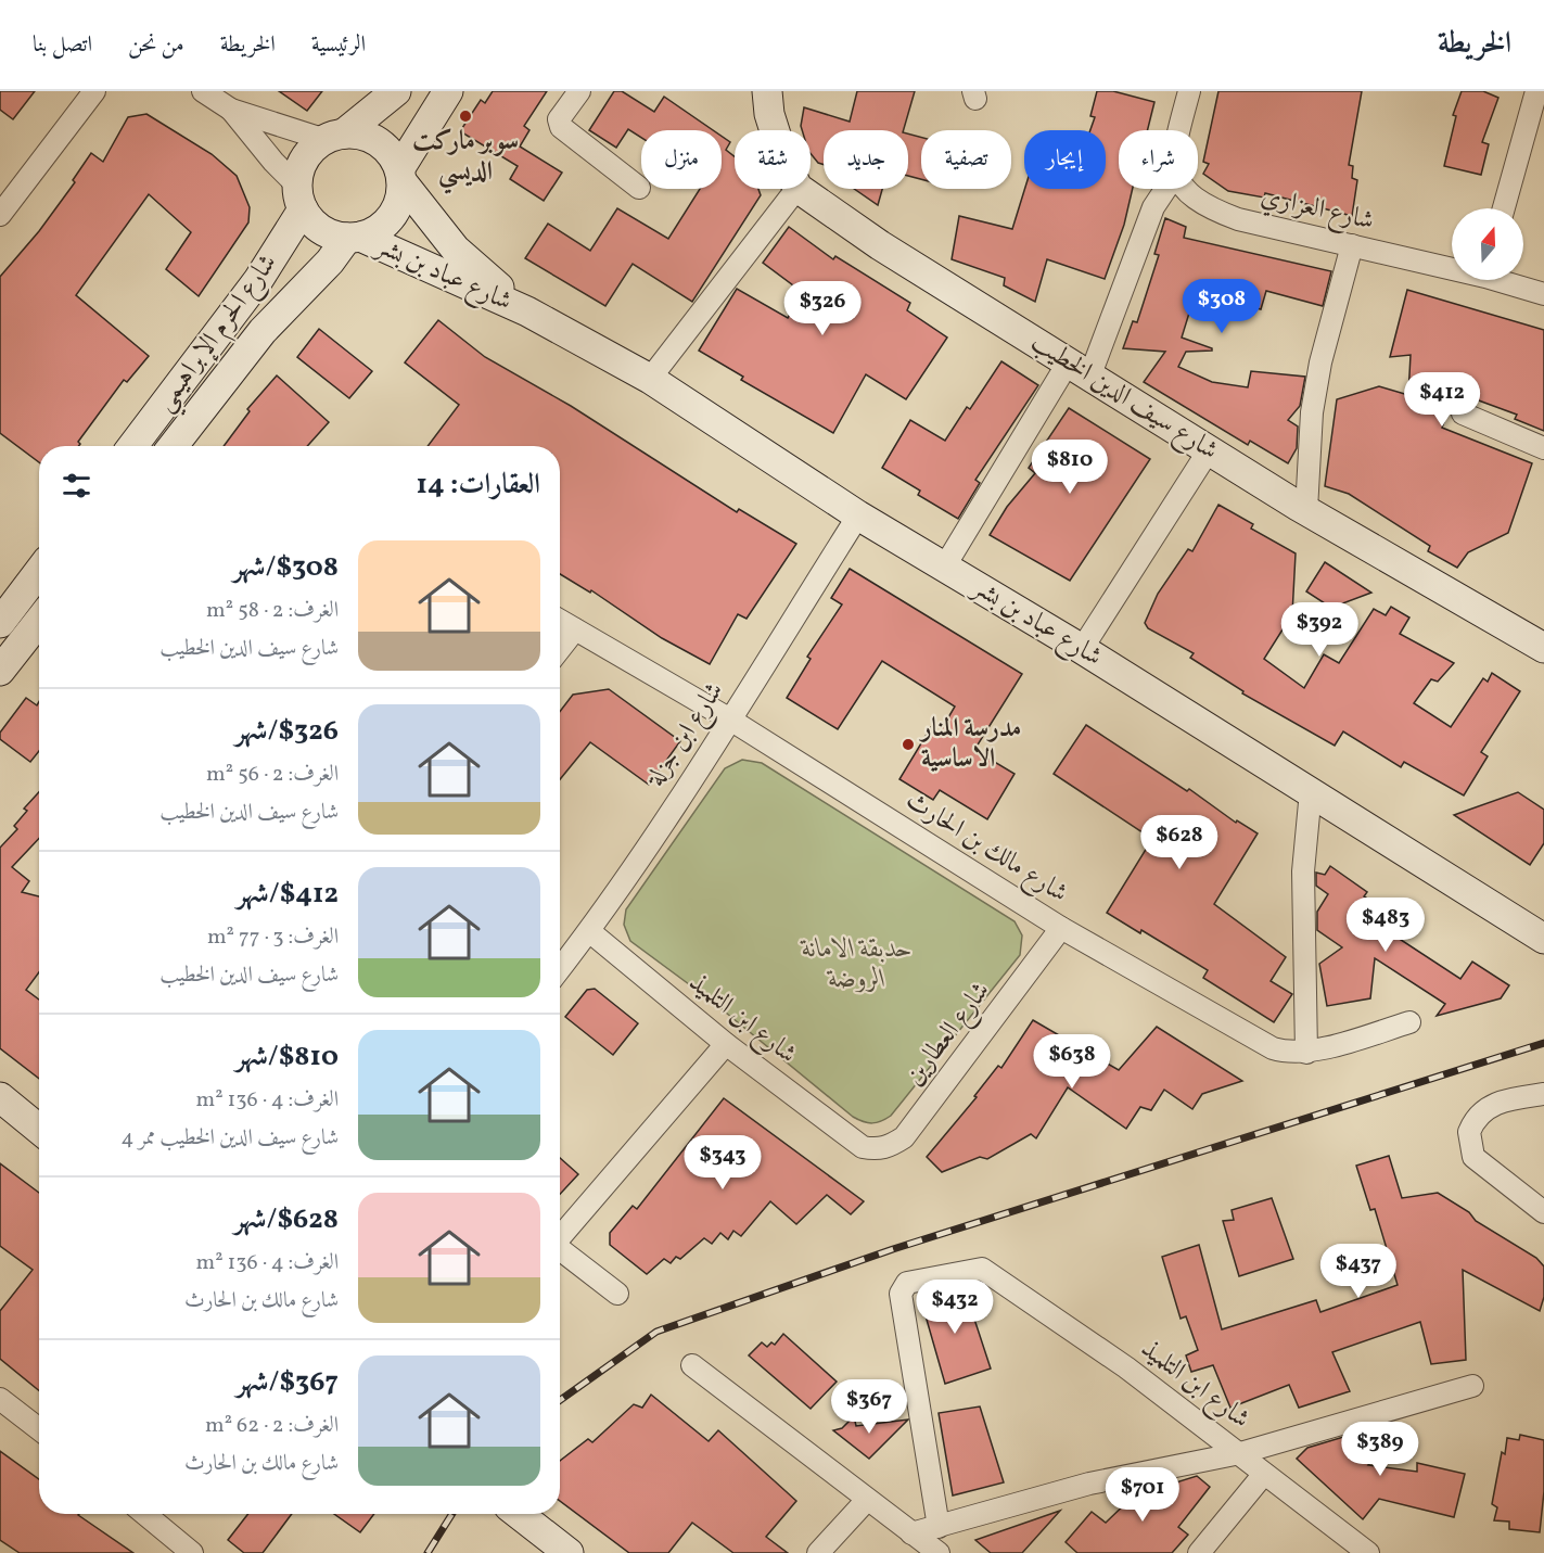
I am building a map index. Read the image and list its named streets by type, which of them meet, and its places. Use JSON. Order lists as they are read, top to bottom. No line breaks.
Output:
{"streets":{"street":["شارع العزاري","شارع عباد بن بشر","شارع الحرم الإبراهيمي","شارع سيف الدين الخطيب","شارع ابن جزلة","شارع مالك بن الحارث","شارع ابن التلميذ","شارع العطارين"]},"crossings":[["شارع عباد بن بشر","شارع الحرم الإبراهيمي"],["شارع عباد بن بشر","شارع ابن جزلة"],["شارع ابن جزلة","شارع مالك بن الحارث"],["شارع ابن جزلة","شارع ابن التلميذ"],["شارع مالك بن الحارث","شارع العطارين"],["شارع ابن التلميذ","شارع العطارين"]],"parks":["حدبقة الامانة الروضة"],"places":["سوبر ماركت الديسي","مدرسة المنار الاساسية"],"north":"top","page":{"header":"الخريطة","nav":["الرئيسية","الخريطة","من نحن","اتصل بنا"],"chip":["شراء","إيجار","تصفية","جديد","شقة","منزل"],"price":["$308","$326","$412","$810","$392","$628","$483","$638","$343","$437","$432","$367","$389","$701"],"heading":"العقارات: 14","list":[{"name":"$308/شهر","note":"الغرف: 2 · 58 m² · شارع سيف الدين الخطيب"},{"name":"$326/شهر","note":"الغرف: 2 · 56 m² · شارع سيف الدين الخطيب"},{"name":"$412/شهر","note":"الغرف: 3 · 77 m² · شارع سيف الدين الخطيب"},{"name":"$810/شهر","note":"الغرف: 4 · 136 m² · شارع سيف الدين الخطيب ممر 4"},{"name":"$628/شهر","note":"الغرف: 4 · 136 m² · شارع مالك بن الحارث"},{"name":"$367/شهر","note":"الغرف: 2 · 62 m² · شارع مالك بن الحارث"}]}}
